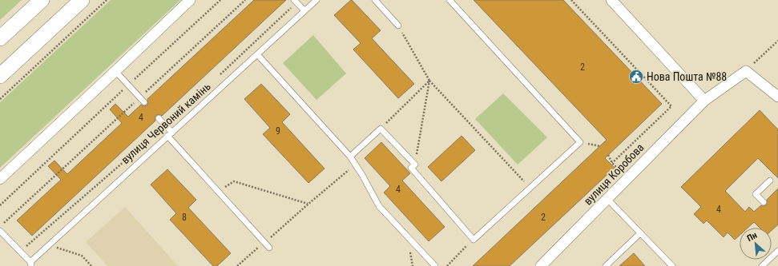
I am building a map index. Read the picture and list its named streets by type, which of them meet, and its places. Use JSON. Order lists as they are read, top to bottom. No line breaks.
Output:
{"streets":{"street":["вулиця Коробова"],"lane":["вулиця Червоний камінь"]},"places":{"public building":["Нова Пошта №88"]},"house_numbers":["2","4","9","4","4","8","2"],"north":"top left"}
